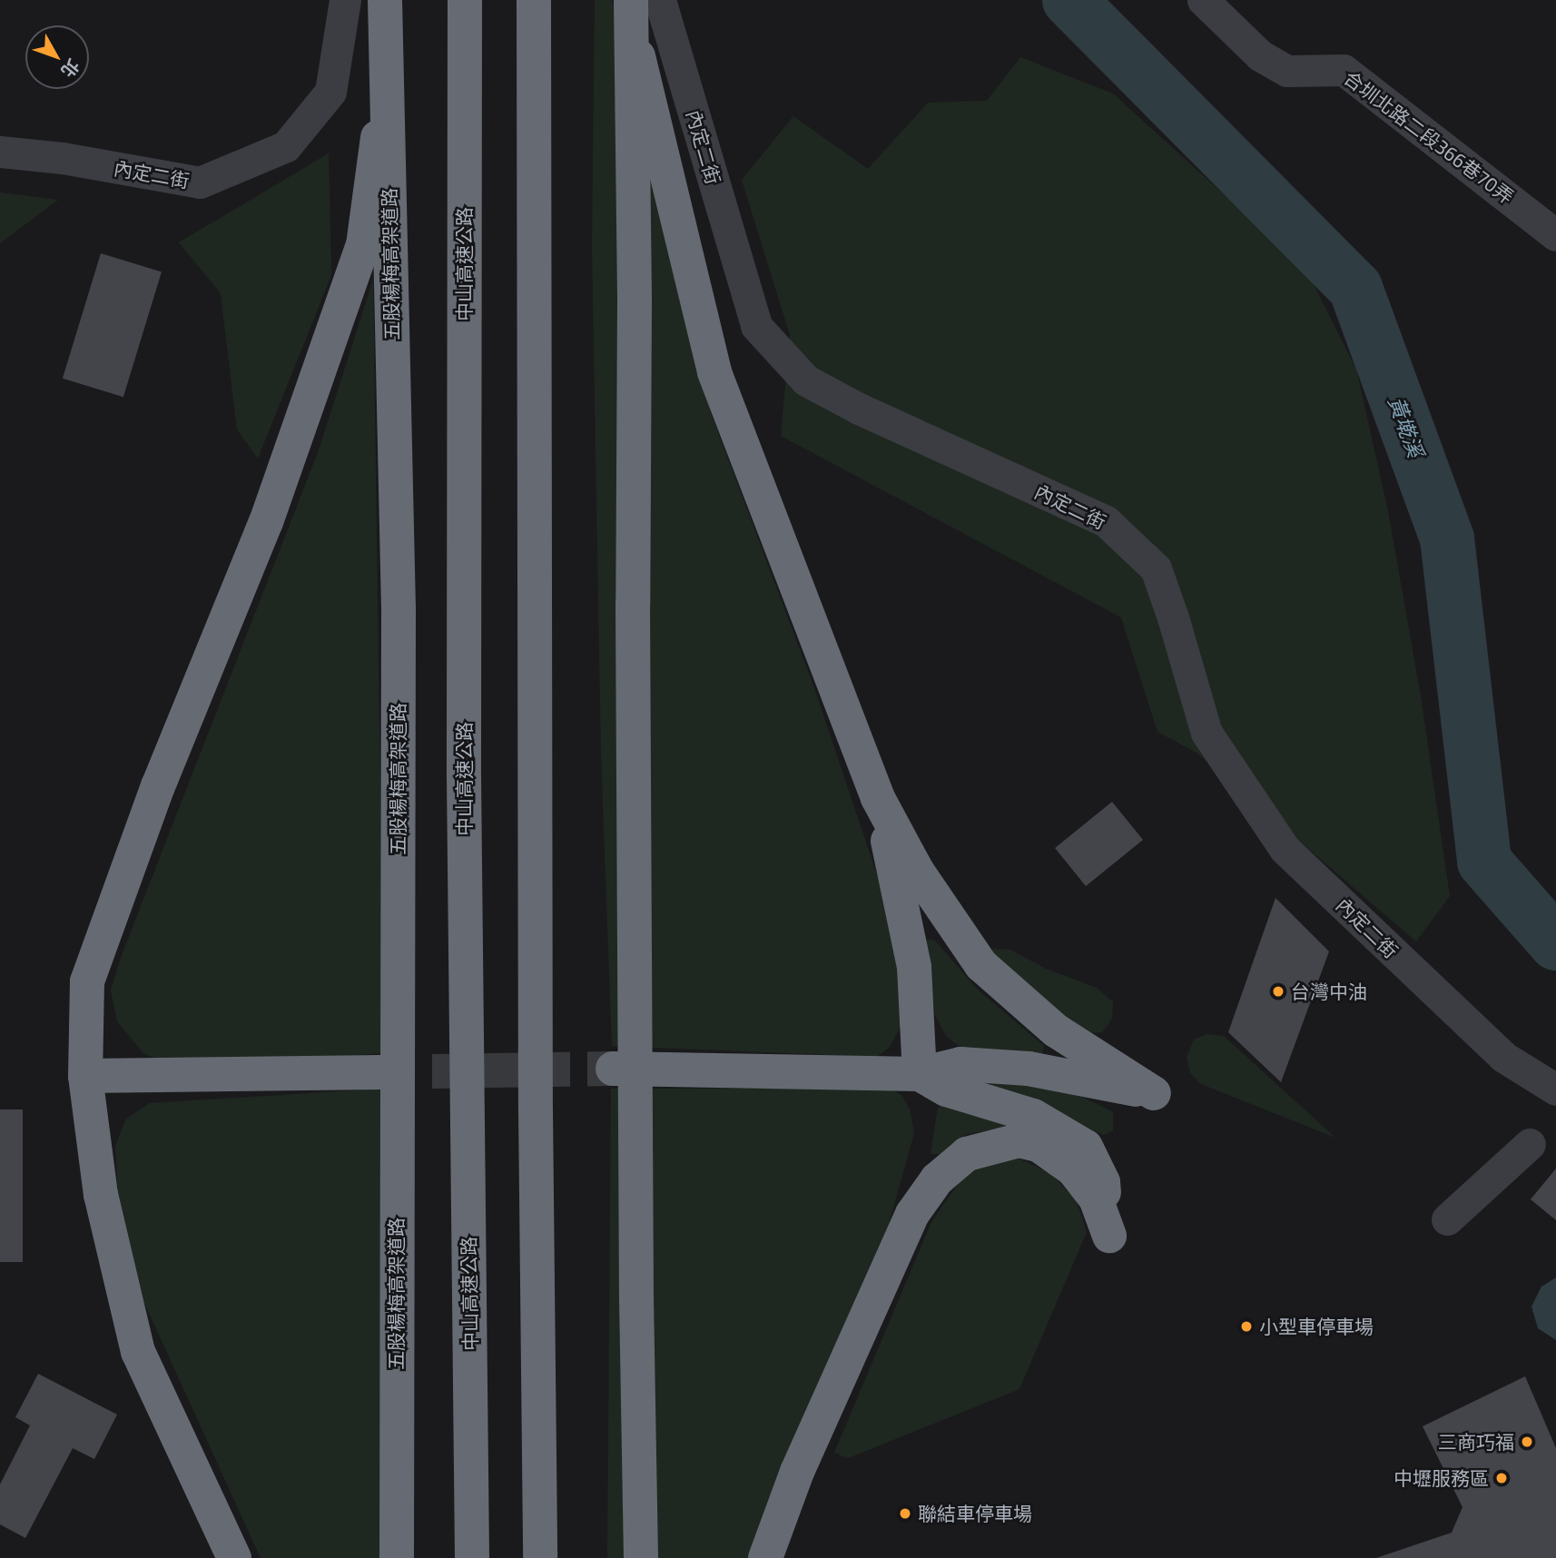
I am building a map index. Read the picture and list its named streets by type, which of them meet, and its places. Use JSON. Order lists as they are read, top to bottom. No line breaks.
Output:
{"streets":{"highway":["五股楊梅高架道路","中山高速公路"],"street":["合圳北路二段366巷70弄","內定二街"]},"water":["黃墘溪"],"places":["台灣中油","小型車停車場","三商巧福","中壢服務區","聯結車停車場"],"north":"bottom right"}
